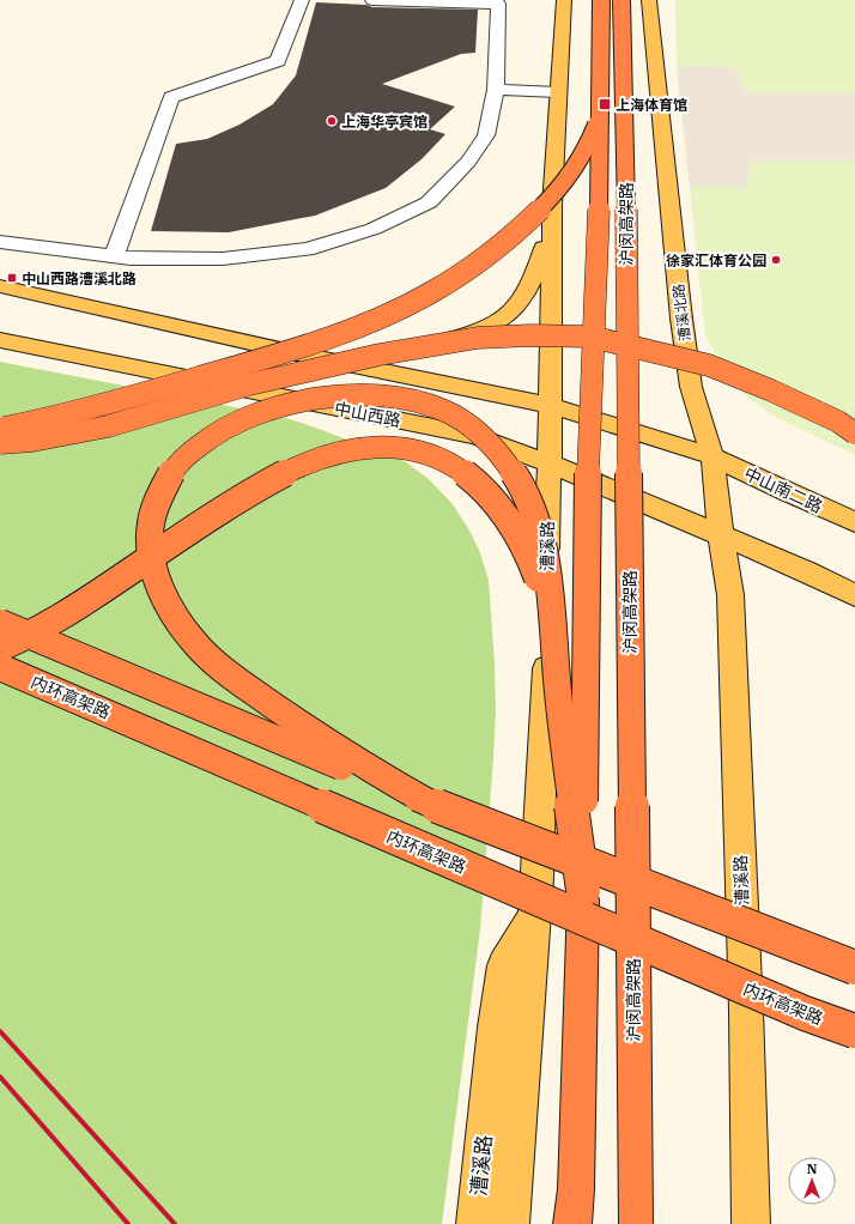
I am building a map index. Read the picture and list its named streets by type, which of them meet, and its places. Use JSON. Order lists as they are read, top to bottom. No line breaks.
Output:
{"streets":{"highway":["沪闵高架路","内环高架路"],"main road":["漕溪北路","中山西路","中山南二路","漕溪路"]},"crossings":[["漕溪北路","中山西路"],["漕溪北路","中山南二路"],["漕溪北路","漕溪路"],["中山西路","漕溪路"]],"places":{"transit":["上海体育馆","中山西路漕溪北路"],"other":["上海华亭宾馆","徐家汇体育公园"]},"north":"top"}
